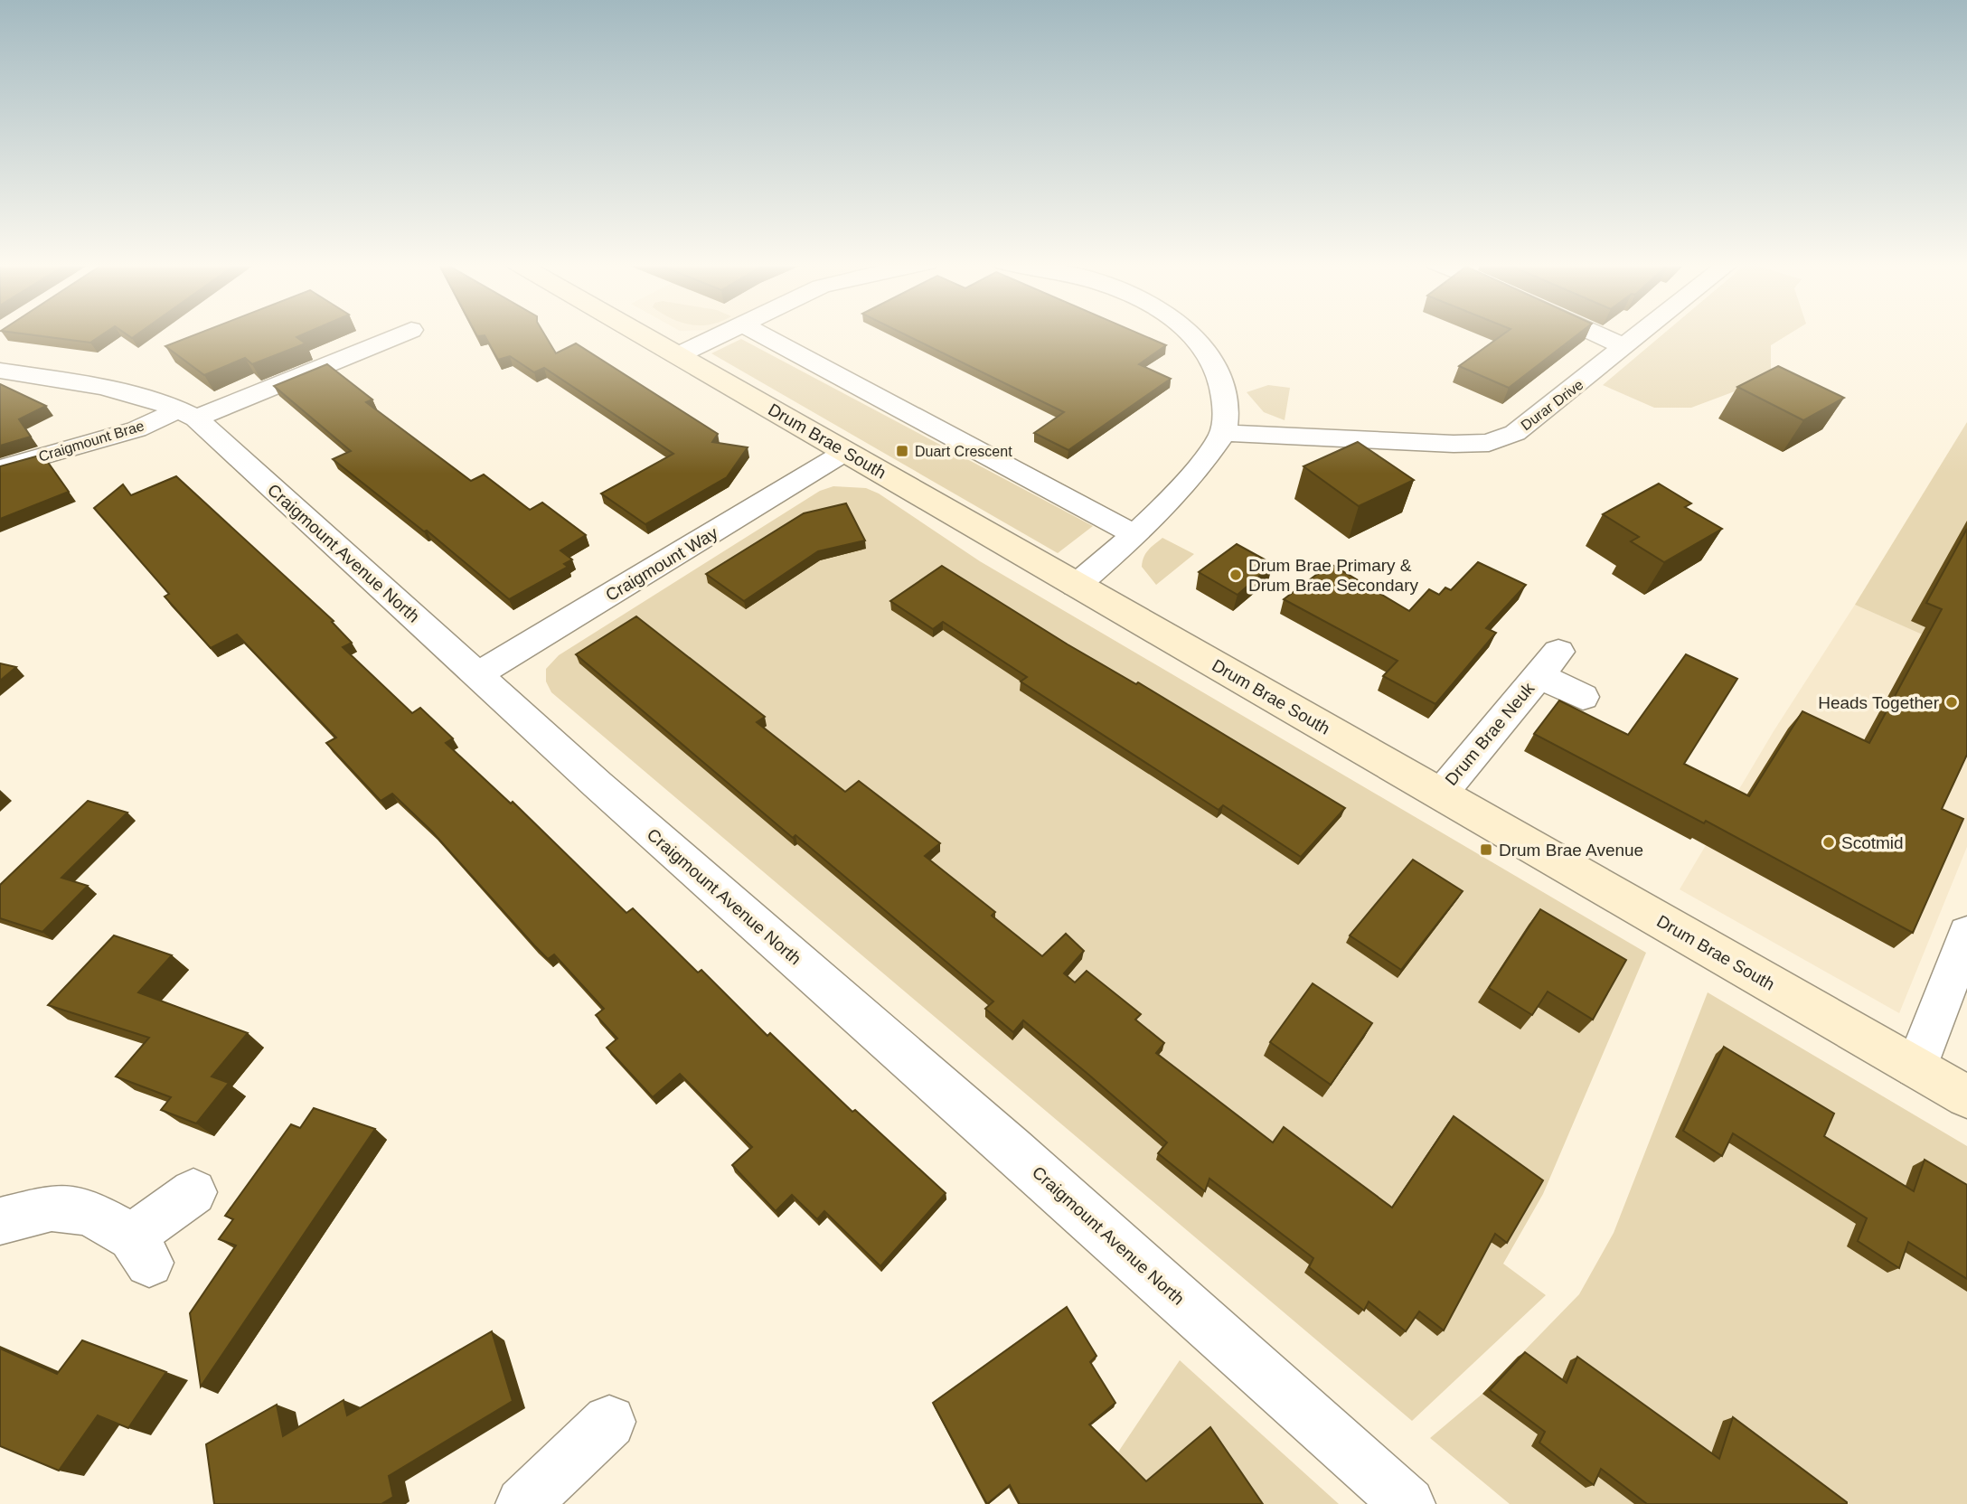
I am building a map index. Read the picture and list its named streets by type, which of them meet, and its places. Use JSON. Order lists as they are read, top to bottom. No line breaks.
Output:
{"streets":{"main road":["Drum Brae South"],"street":["Durar Drive","Craigmount Brae","Craigmount Avenue North","Craigmount Way","Drum Brae Neuk"]},"crossings":[["Craigmount Brae","Craigmount Avenue North"],["Drum Brae South","Craigmount Way"],["Drum Brae South","Drum Brae Neuk"],["Craigmount Avenue North","Craigmount Way"]],"places":{"transit":["Duart Crescent","Drum Brae Avenue"],"other":["Drum Brae Primary & Drum Brae Secondary","Heads Together","Scotmid"]}}
